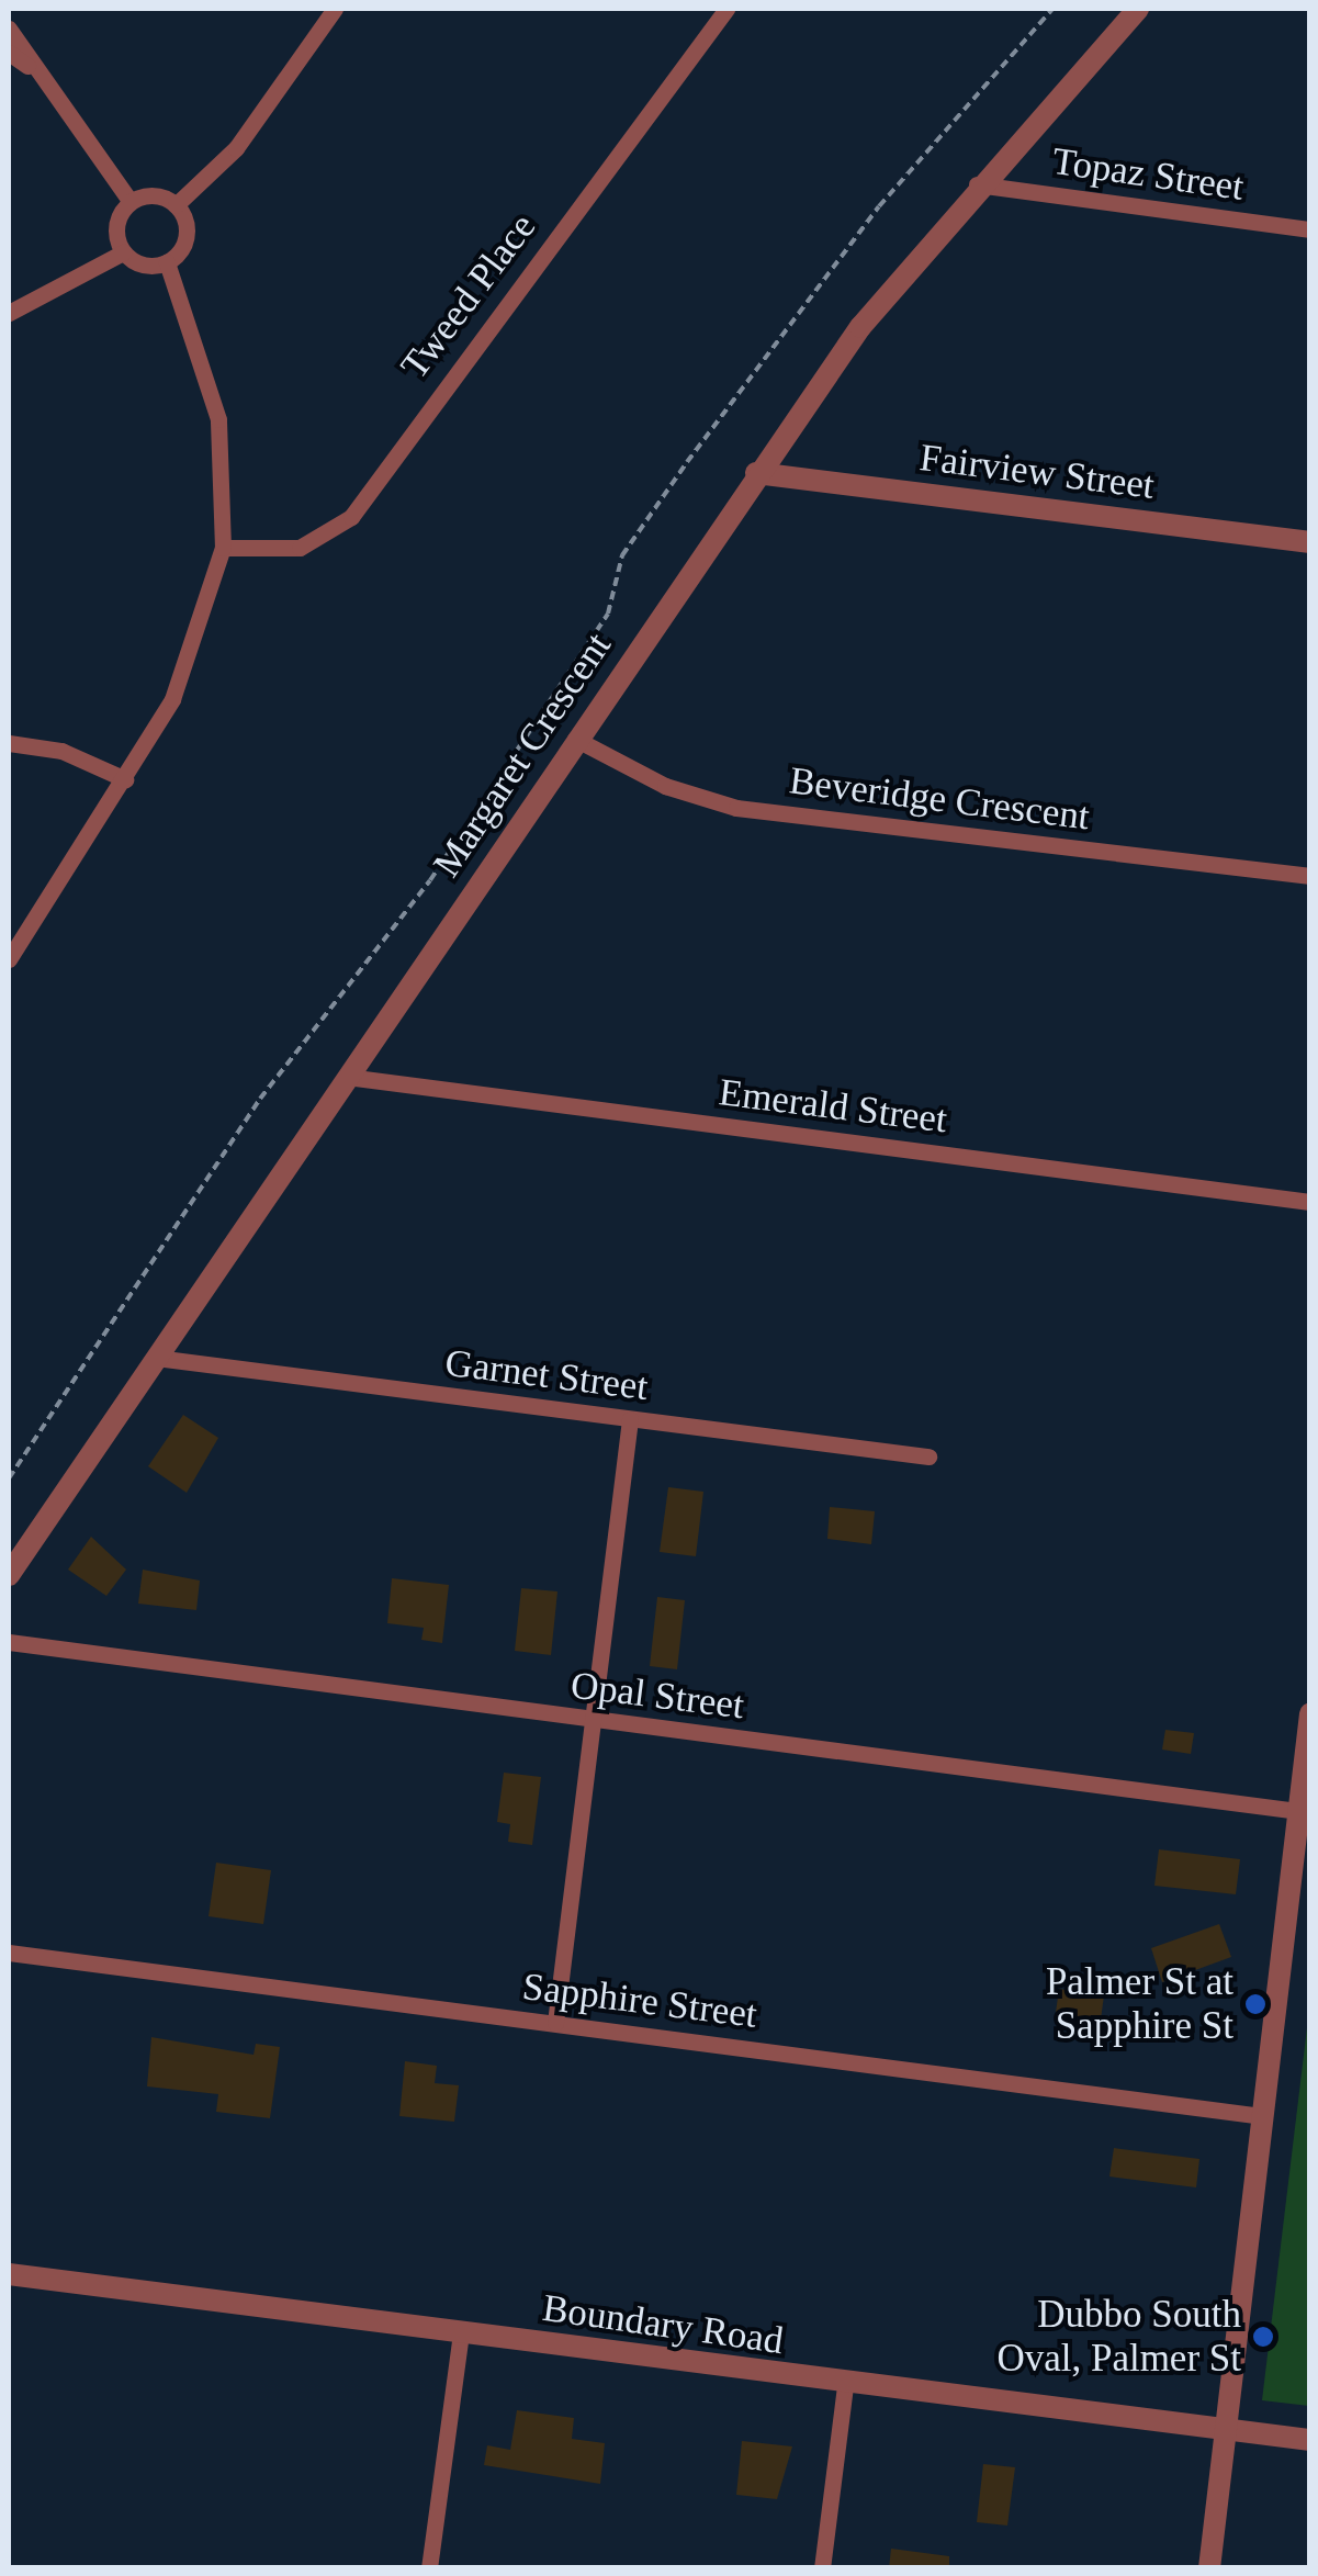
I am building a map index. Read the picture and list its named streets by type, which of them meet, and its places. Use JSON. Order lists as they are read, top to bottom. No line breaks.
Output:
{"streets":{"street":["Topaz Street","Tweed Place","Fairview Street","Margaret Crescent","Beveridge Crescent","Emerald Street","Garnet Street","Opal Street","Sapphire Street","Boundary Road"]},"crossings":[["Topaz Street","Margaret Crescent"],["Fairview Street","Margaret Crescent"],["Margaret Crescent","Beveridge Crescent"],["Margaret Crescent","Emerald Street"],["Margaret Crescent","Garnet Street"]],"places":["Palmer St at Sapphire St","Dubbo South Oval, Palmer St"]}
